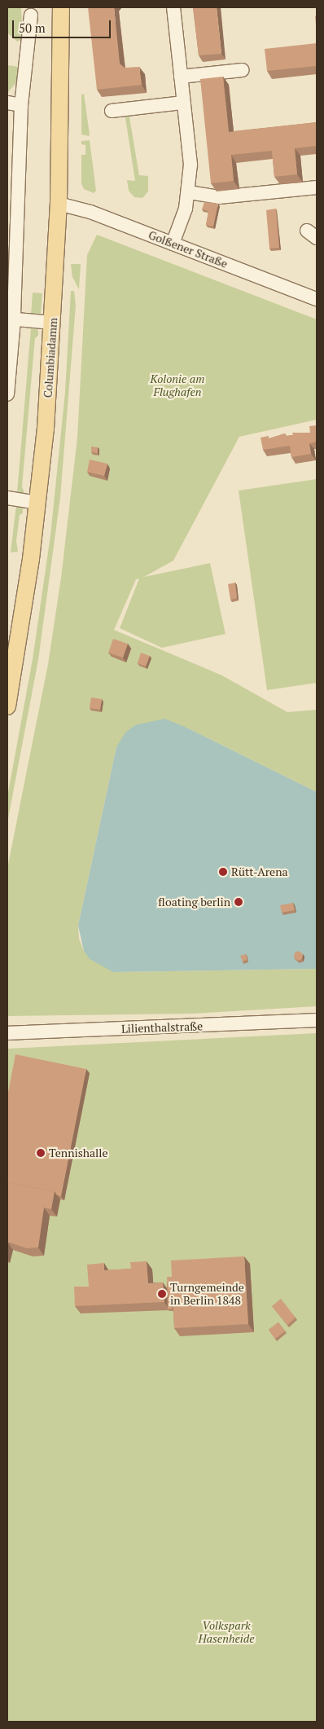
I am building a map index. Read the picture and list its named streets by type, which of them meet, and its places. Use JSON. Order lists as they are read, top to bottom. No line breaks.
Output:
{"streets":{"main road":["Columbiadamm"],"street":["Golßener Straße","Lilienthalstraße"]},"crossings":[["Golßener Straße","Columbiadamm"]],"parks":["Kolonie am Flughafen","Volkspark Hasenheide"],"places":["Rütt-Arena","floating berlin","Tennishalle","Turngemeinde in Berlin 1848"],"scale_bar":"50 m"}
